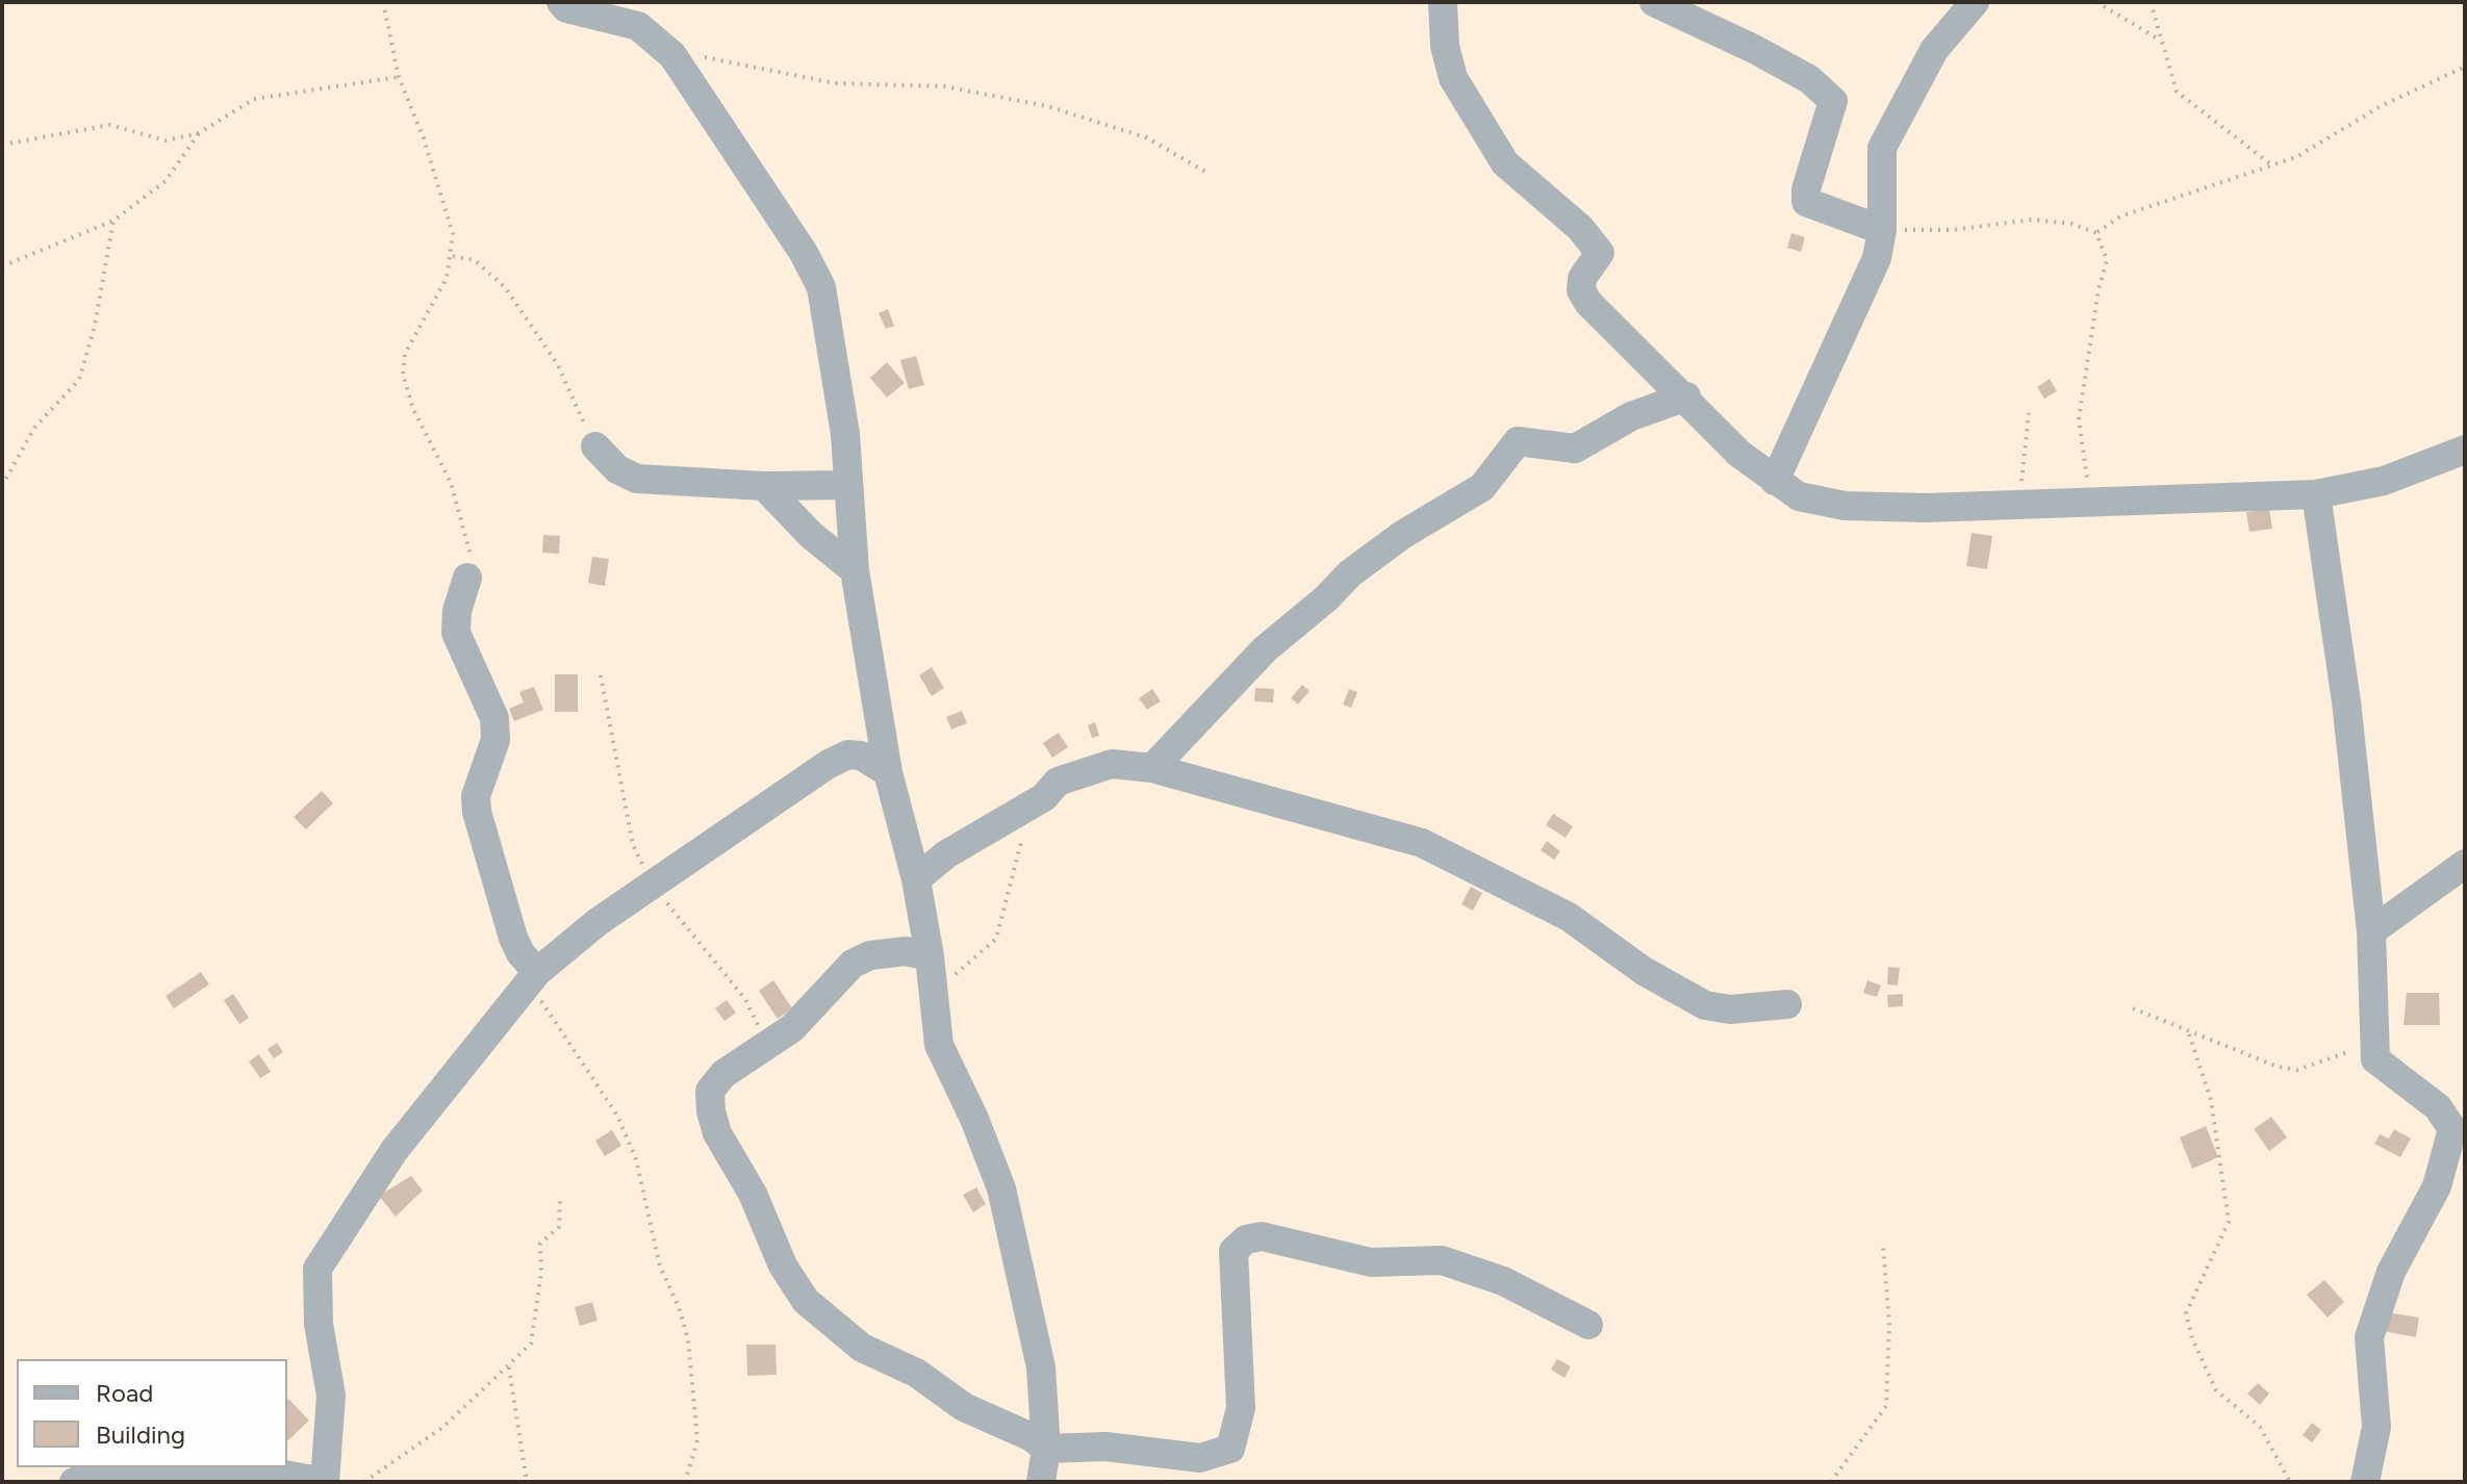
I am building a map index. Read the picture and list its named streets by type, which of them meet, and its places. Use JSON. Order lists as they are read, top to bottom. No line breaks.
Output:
{"legend":["Road","Building"]}
